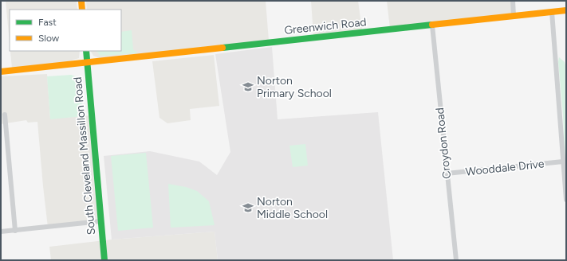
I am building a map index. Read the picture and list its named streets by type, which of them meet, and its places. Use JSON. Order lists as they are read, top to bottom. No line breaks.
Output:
{"streets":{"main road":["Greenwich Road","South Cleveland Massillon Road"],"street":["Croydon Road","Wooddale Drive"]},"crossings":[["Greenwich Road","Croydon Road"],["Greenwich Road","South Cleveland Massillon Road"],["Croydon Road","Wooddale Drive"]],"places":{"school or university":["Norton Primary School","Norton Middle School"]},"legend":["Fast","Slow"]}
